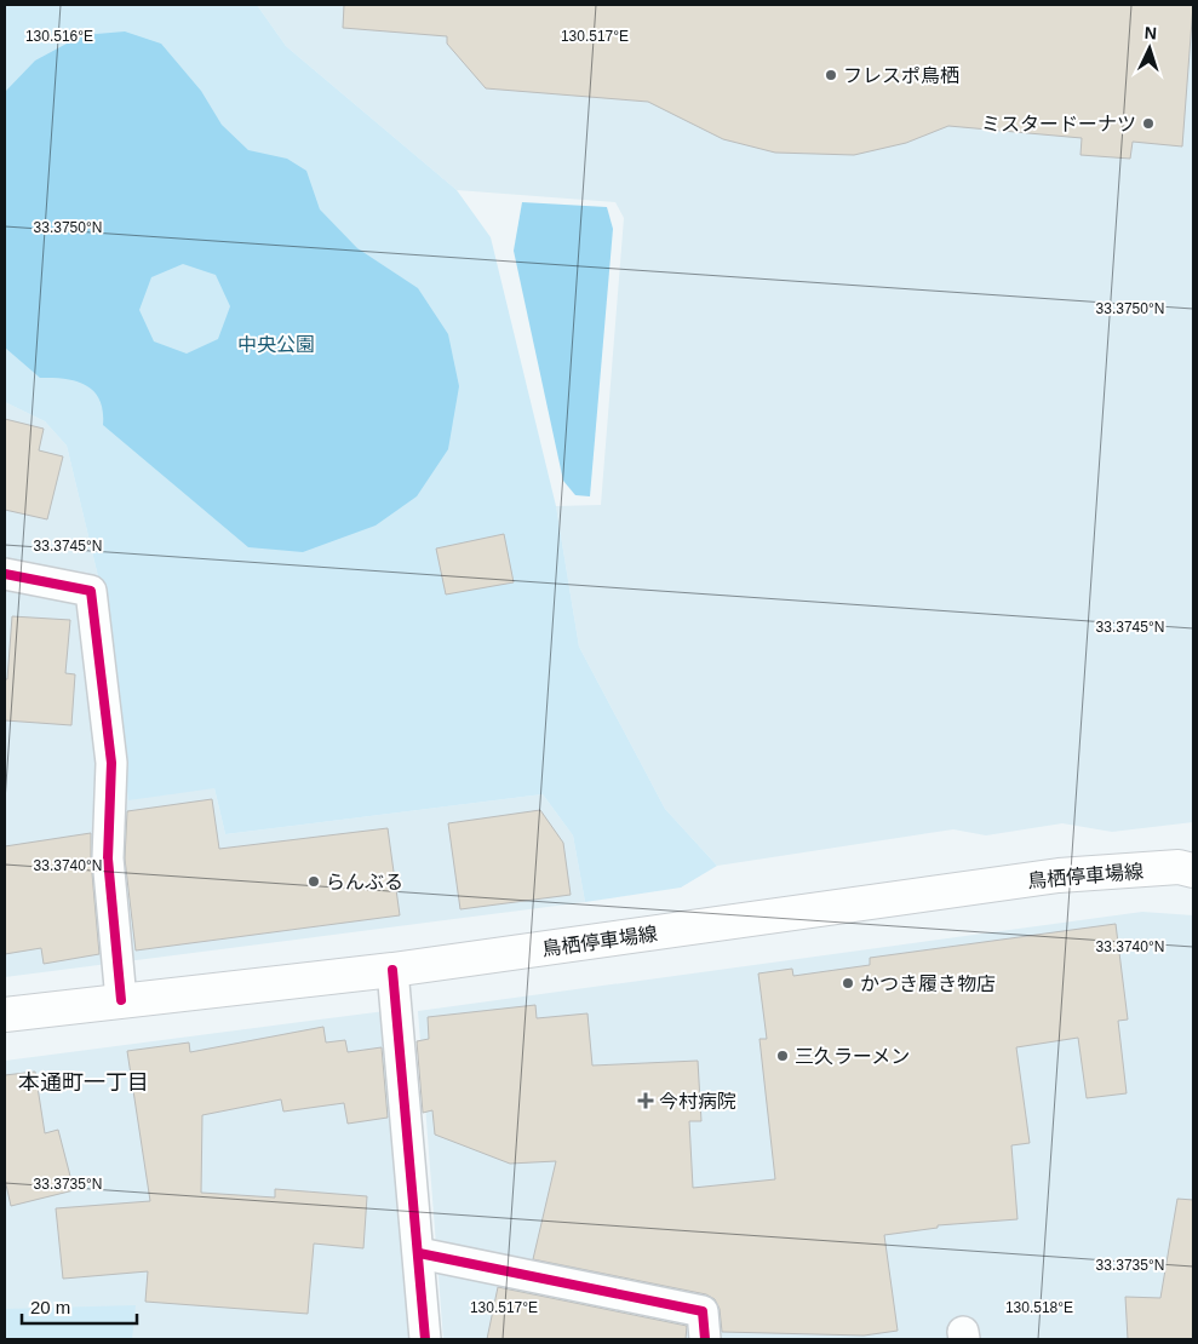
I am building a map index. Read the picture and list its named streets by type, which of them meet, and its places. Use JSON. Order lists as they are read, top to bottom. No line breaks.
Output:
{"streets":{"main road":["鳥栖停車場線"]},"districts":["本通町一丁目"],"parks":["中央公園"],"places":{"other":["フレスポ鳥栖","ミスタードーナツ","らんぶる","かつき履き物店","三久ラーメン"],"health":["今村病院"]},"scale_bar":"20 m","north":"top","coordinates":["130.516°E","130.517°E","33.3750°N","33.3745°N","33.3740°N","33.3735°N","130.518°E"]}
